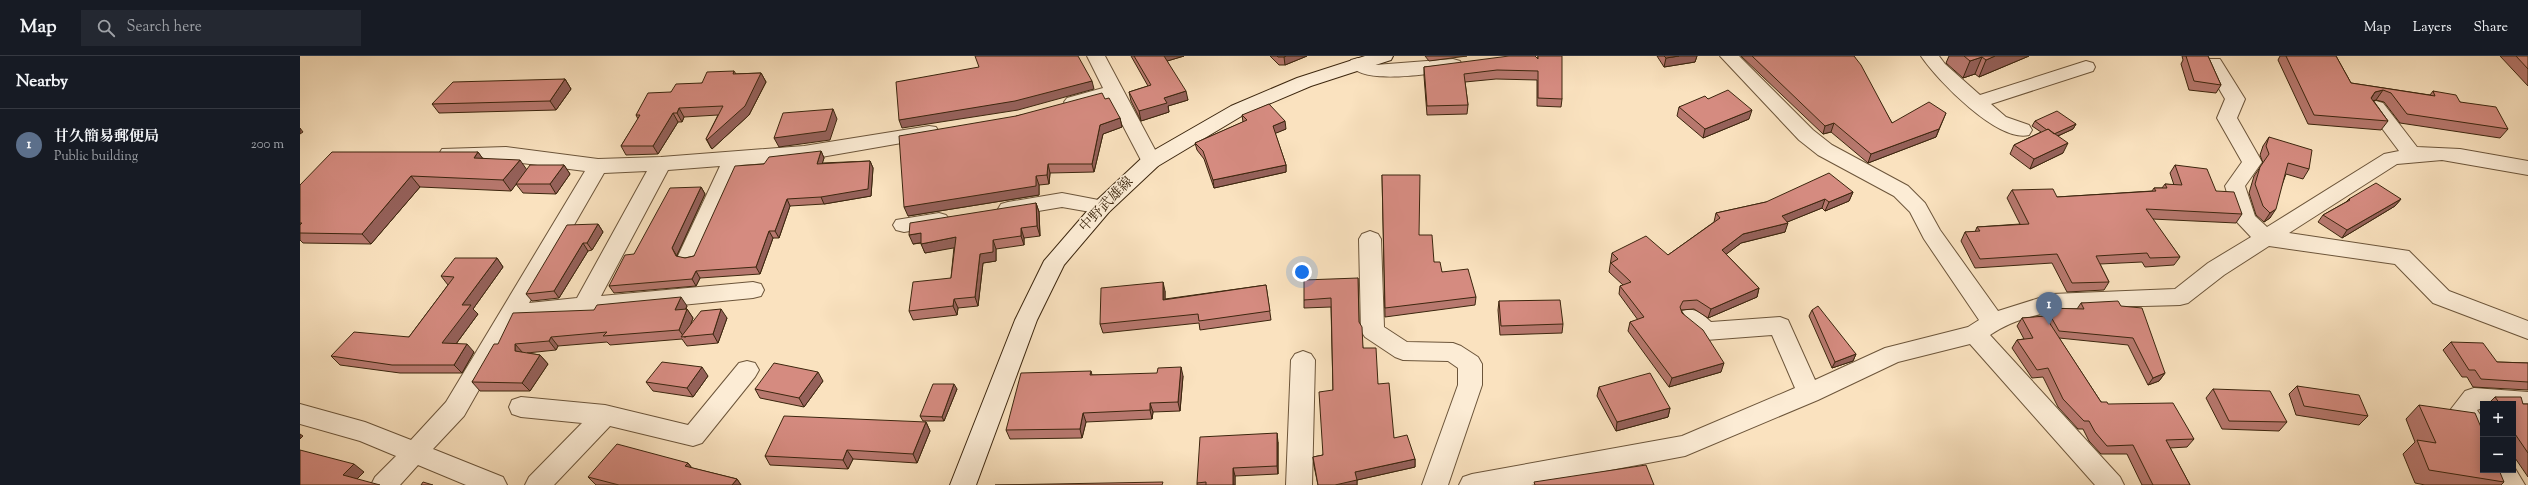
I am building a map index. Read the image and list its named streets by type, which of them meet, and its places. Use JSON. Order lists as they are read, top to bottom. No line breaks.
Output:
{"streets":{"street":["中野武雄線"]},"page":{"header":"Map","search":"Search here","nav":["Map","Layers","Share"],"heading":"Nearby","list":[{"mark":"1","name":"甘久簡易郵便局","note":"Public building","value":"200 m"}],"pins":"1","map_buttons":["+","−"]}}
